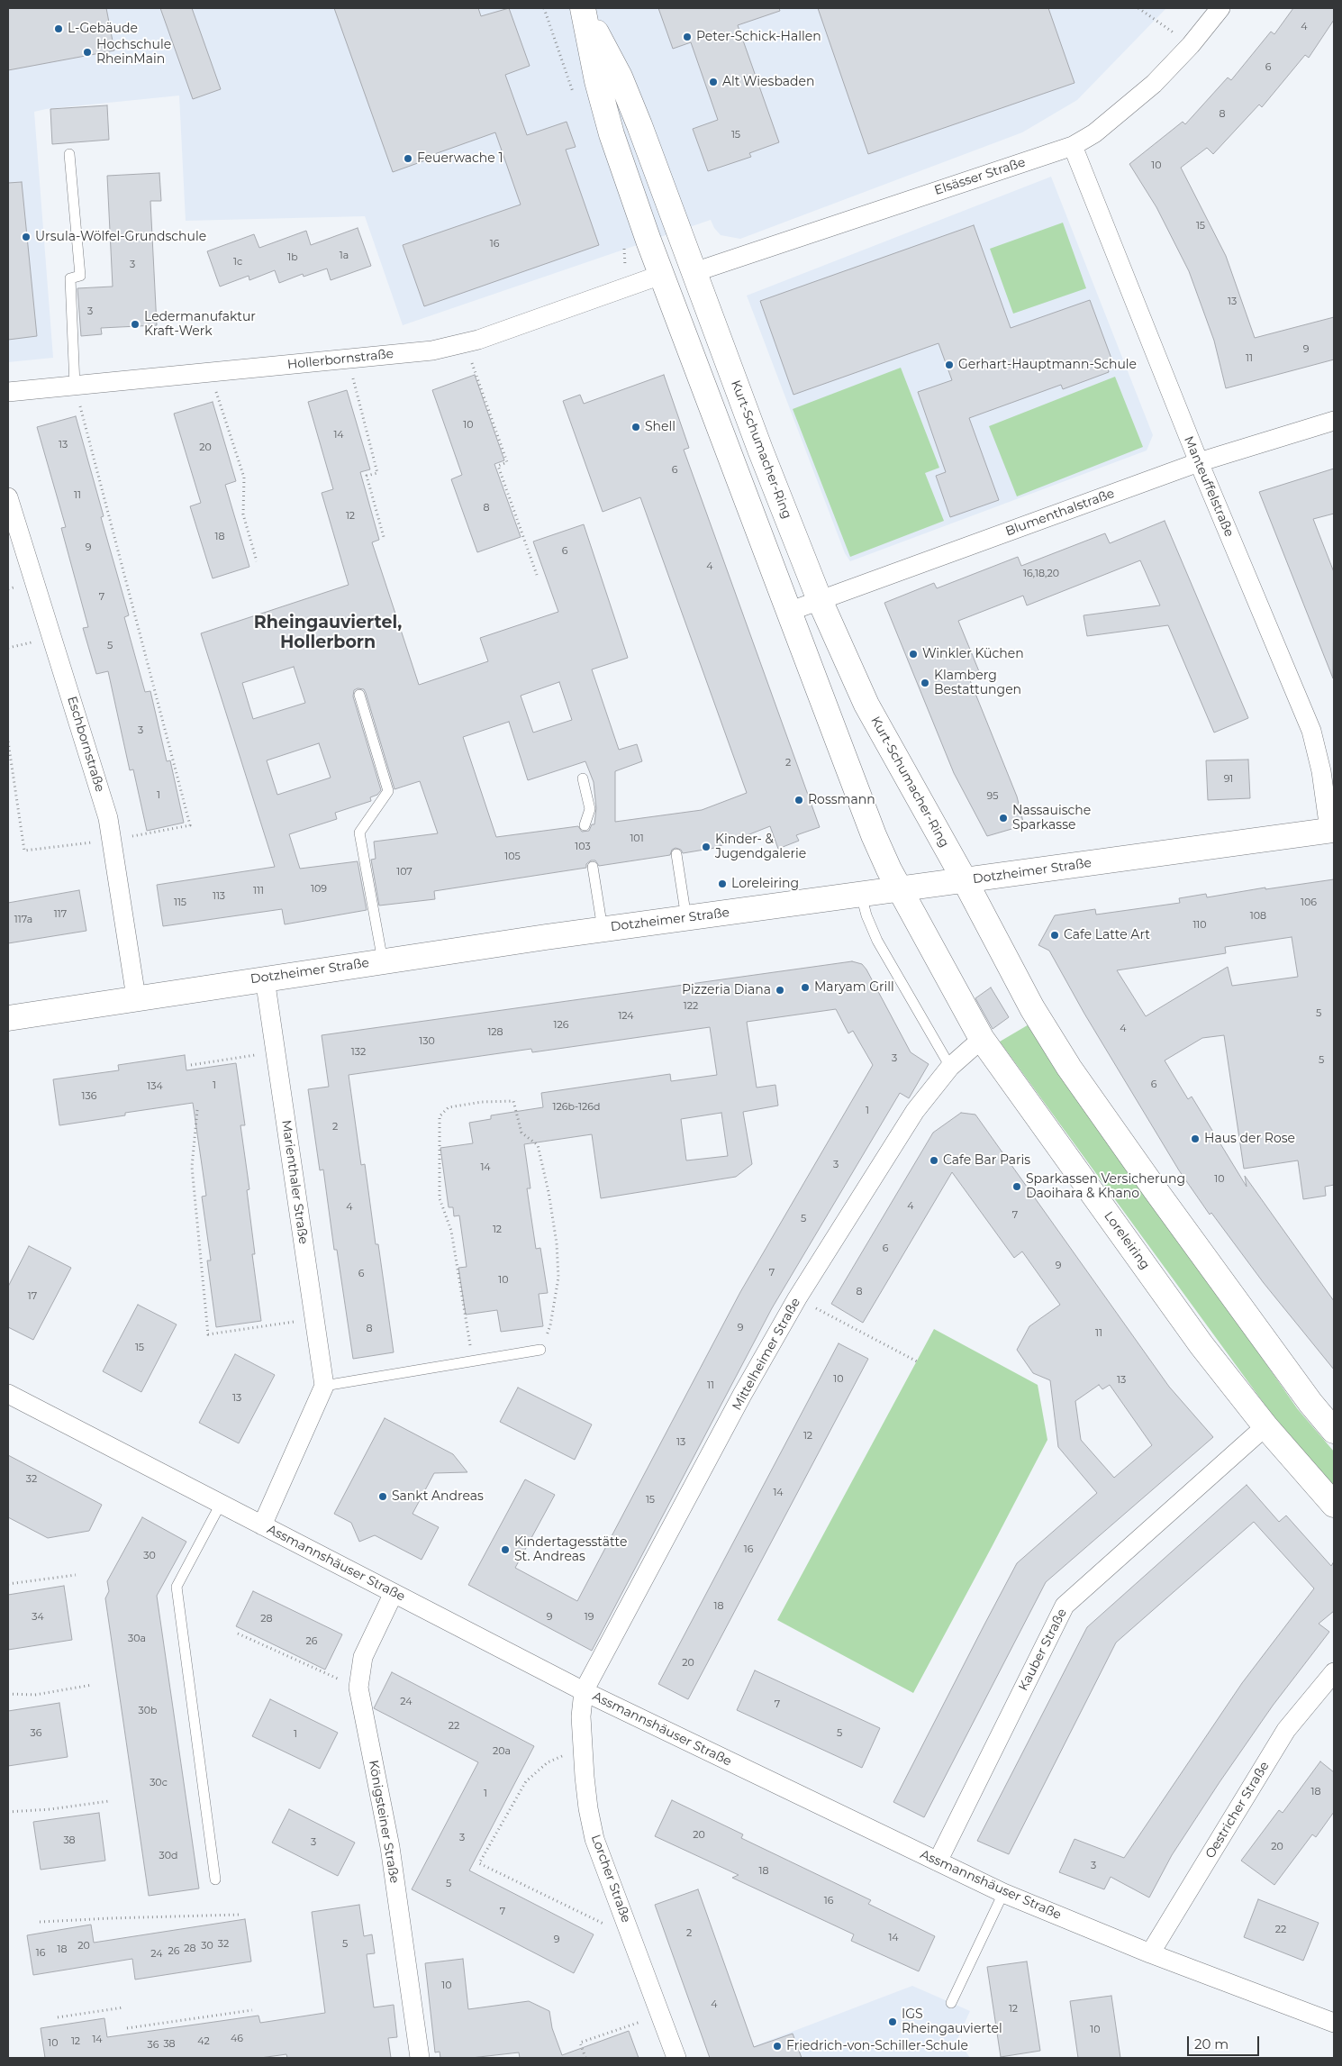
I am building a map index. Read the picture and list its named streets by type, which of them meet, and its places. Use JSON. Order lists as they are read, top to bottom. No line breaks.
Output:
{"streets":{"main road":["Kurt-Schumacher-Ring","Dotzheimer Straße","Loreleiring"],"street":["Elsässer Straße","Hollerbornstraße","Manteuffelstraße","Blumenthalstraße","Eschbornstraße","Marienthaler Straße","Mittelheimer Straße","Assmannshäuser Straße","Kauber Straße","Oestricher Straße","Königsteiner Straße","Lorcher Straße"]},"crossings":[["Elsässer Straße","Kurt-Schumacher-Ring"],["Elsässer Straße","Manteuffelstraße"],["Hollerbornstraße","Kurt-Schumacher-Ring"],["Kurt-Schumacher-Ring","Blumenthalstraße"],["Kurt-Schumacher-Ring","Dotzheimer Straße"],["Kurt-Schumacher-Ring","Loreleiring"],["Manteuffelstraße","Blumenthalstraße"],["Manteuffelstraße","Dotzheimer Straße"],["Eschbornstraße","Dotzheimer Straße"],["Dotzheimer Straße","Marienthaler Straße"],["Dotzheimer Straße","Loreleiring"],["Loreleiring","Mittelheimer Straße"],["Loreleiring","Kauber Straße"],["Mittelheimer Straße","Assmannshäuser Straße"],["Mittelheimer Straße","Lorcher Straße"],["Assmannshäuser Straße","Kauber Straße"],["Assmannshäuser Straße","Oestricher Straße"],["Assmannshäuser Straße","Königsteiner Straße"],["Assmannshäuser Straße","Lorcher Straße"]],"districts":["Rheingauviertel, Hollerborn"],"places":["L-Gebäude","Peter-Schick-Hallen","Hochschule RheinMain","Alt Wiesbaden","Feuerwache 1","Ursula-Wölfel-Grundschule","Ledermanufaktur Kraft-Werk","Gerhart-Hauptmann-Schule","Shell","Winkler Küchen","Klamberg Bestattungen","Rossmann","Nassauische Sparkasse","Kinder- & Jugendgalerie","Loreleiring","Cafe Latte Art","Maryam Grill","Pizzeria Diana","Haus der Rose","Cafe Bar Paris","Sparkassen Versicherung Daoihara & Khano","Sankt Andreas","Kindertagesstätte St. Andreas","IGS Rheingauviertel","Friedrich-von-Schiller-Schule"],"house_numbers":["4","6","8","15","10","15","16","1a","1b","1c","3","13","3","9","11","10","14","13","20","6","11","8","12","18","9","6","4","16,18,20","7","5","3","2","91","1","95","101","103","105","107","109","111","113","115","106","117","108","117a","110","122","5","124","126","4","128","130","132","3","5","6","1","134","136","126b-126d","1","2","3","14","10","4","4","7","5","12","6","9","7","6","10","8","17","9","8","11","15","10","13","11","13","12","13","32","14","15","16","30","18","34","9","19","28","30a","26","20","24","7","30b","22","36","5","1","20a","30c","18","1","20","3","38","3","20","30d","3","18","5","16","7","22","2","14","9","32","5","20","30","28","18","26","16","24","10","4","12","10","46","14","12","42","10","38","36"],"scale_bar":"20 m"}
